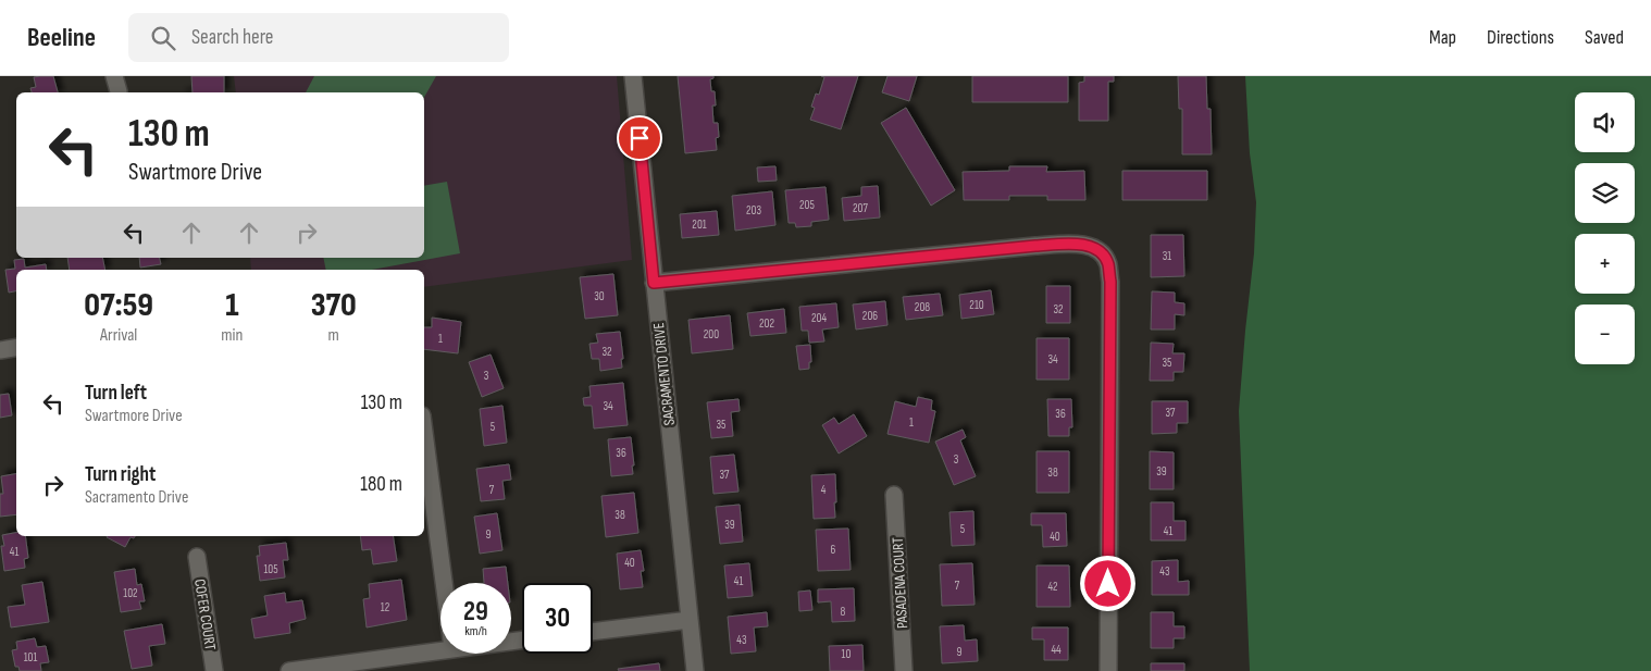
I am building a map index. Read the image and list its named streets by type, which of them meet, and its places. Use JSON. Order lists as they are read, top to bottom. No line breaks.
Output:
{"streets":{"street":["SACRAMENTO DRIVE","PASADENA COURT","COFER COURT"]},"house_numbers":["205","207","203","201","31","30","210","208","32","206","204","202","200","1","32","34","35","3","34","37","36","1","35","5","36","3","39","38","37","7","4","38","39","5","41","9","40","6","41","40","105","43","41","7","42","102","12","8","43","44","9","10","101"],"page":{"header":"Beeline","search":"Search here","nav":["Map","Directions","Saved"],"map_buttons":["+","−"],"turn":["130 m","Swartmore Drive"],"eta":["07:59","Arrival","1","min","370","m"],"list":[{"name":"Turn left","note":"Swartmore Drive","value":"130 m"},{"name":"Turn right","note":"Sacramento Drive","value":"180 m"}],"speed":"29 km/h","limit":"30"}}
